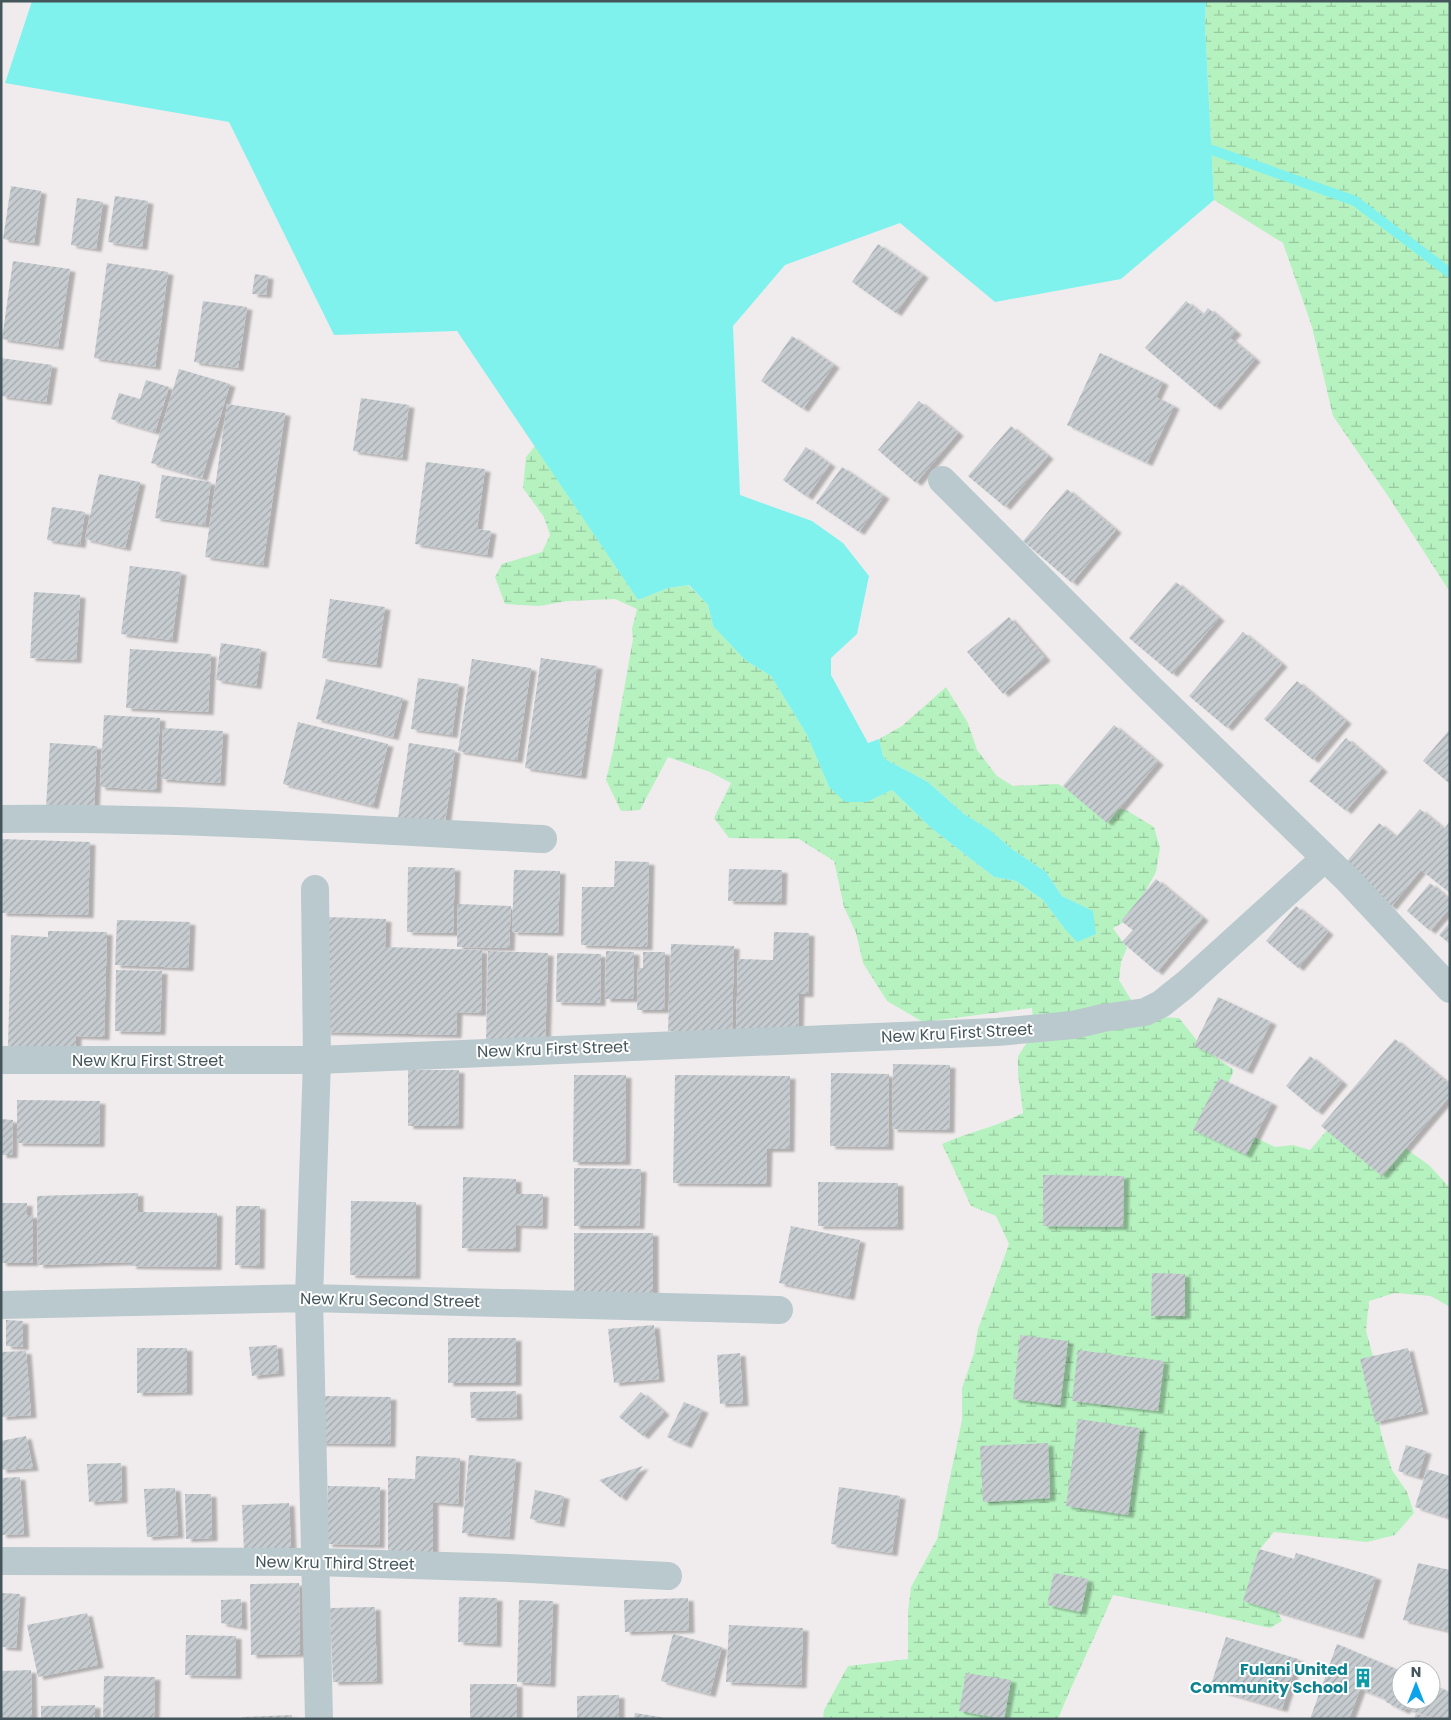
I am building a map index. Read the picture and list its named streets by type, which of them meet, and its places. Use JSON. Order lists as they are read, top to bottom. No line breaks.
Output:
{"streets":{"street":["New Kru First Street","New Kru Second Street","New Kru Third Street"]},"places":{"building":["Fulani United Community School"]},"north":"top"}
